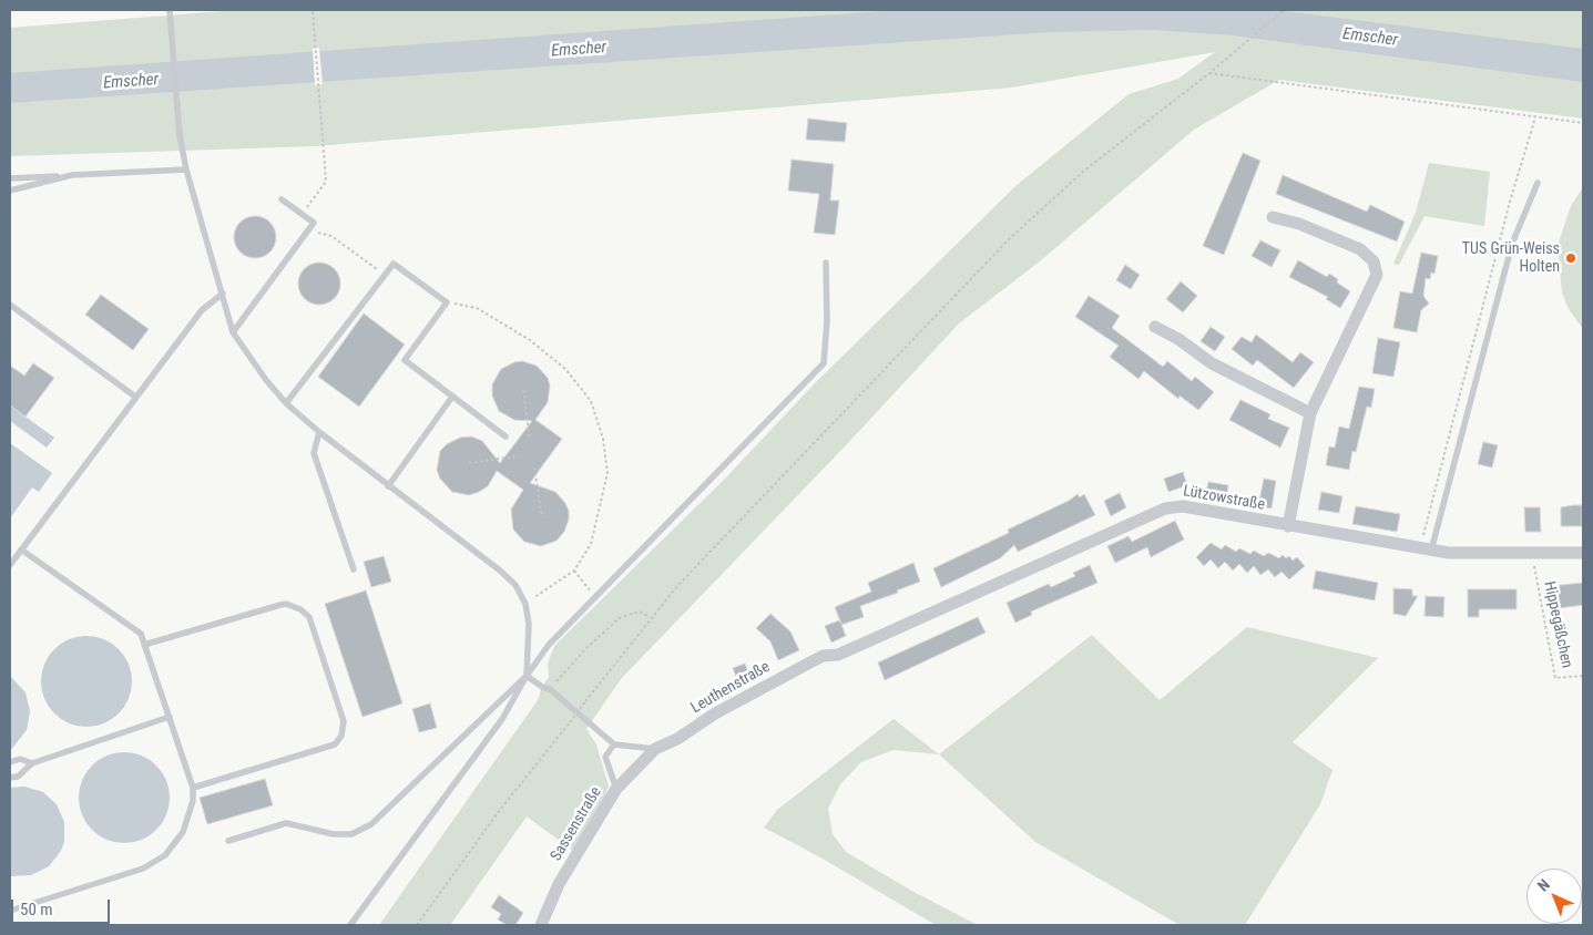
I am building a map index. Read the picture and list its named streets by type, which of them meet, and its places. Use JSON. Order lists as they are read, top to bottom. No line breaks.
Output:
{"streets":{"street":["Lützowstraße","Leuthenstraße","Sassenstraße"],"path":["Hippegäßchen"]},"crossings":[["Lützowstraße","Hippegäßchen"],["Lützowstraße","Leuthenstraße"],["Leuthenstraße","Sassenstraße"]],"water":["Emscher"],"places":["TUS Grün-Weiss Holten"],"scale_bar":"50 m","north":"top left"}
